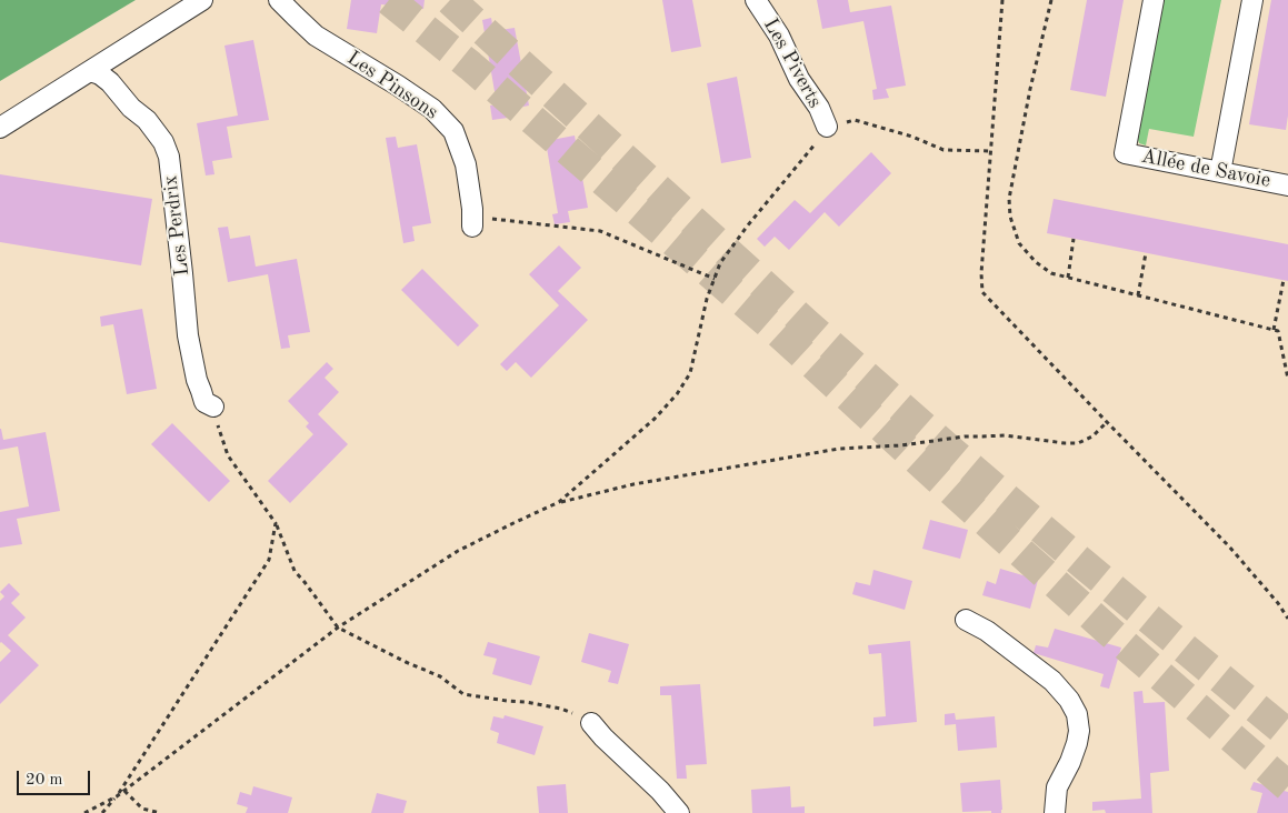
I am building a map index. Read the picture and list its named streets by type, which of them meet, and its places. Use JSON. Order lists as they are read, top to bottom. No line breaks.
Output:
{"streets":{"street":["Les Piverts","Les Pinsons","Allée de Savoie","Les Perdrix"]},"scale_bar":"20 m"}
